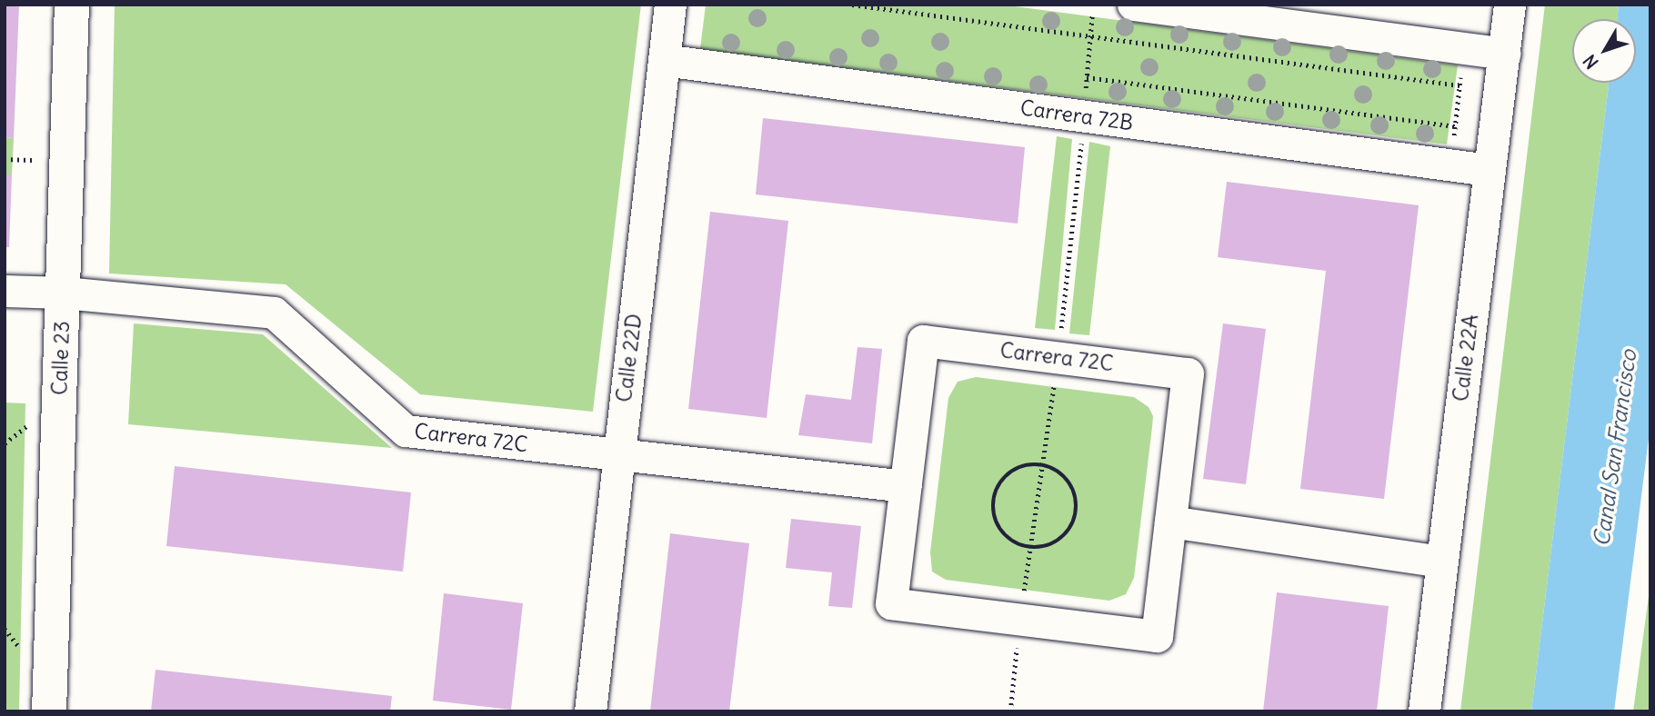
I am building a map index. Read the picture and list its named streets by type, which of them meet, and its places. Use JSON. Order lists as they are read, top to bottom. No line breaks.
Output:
{"streets":{"street":["Carrera 72B","Carrera 72C","Calle 23","Calle 22D","Calle 22A"]},"crossings":[["Carrera 72B","Calle 22D"],["Carrera 72B","Calle 22A"],["Carrera 72C","Calle 23"],["Carrera 72C","Calle 22D"]],"water":["Canal San Francisco"],"north":"bottom left"}
